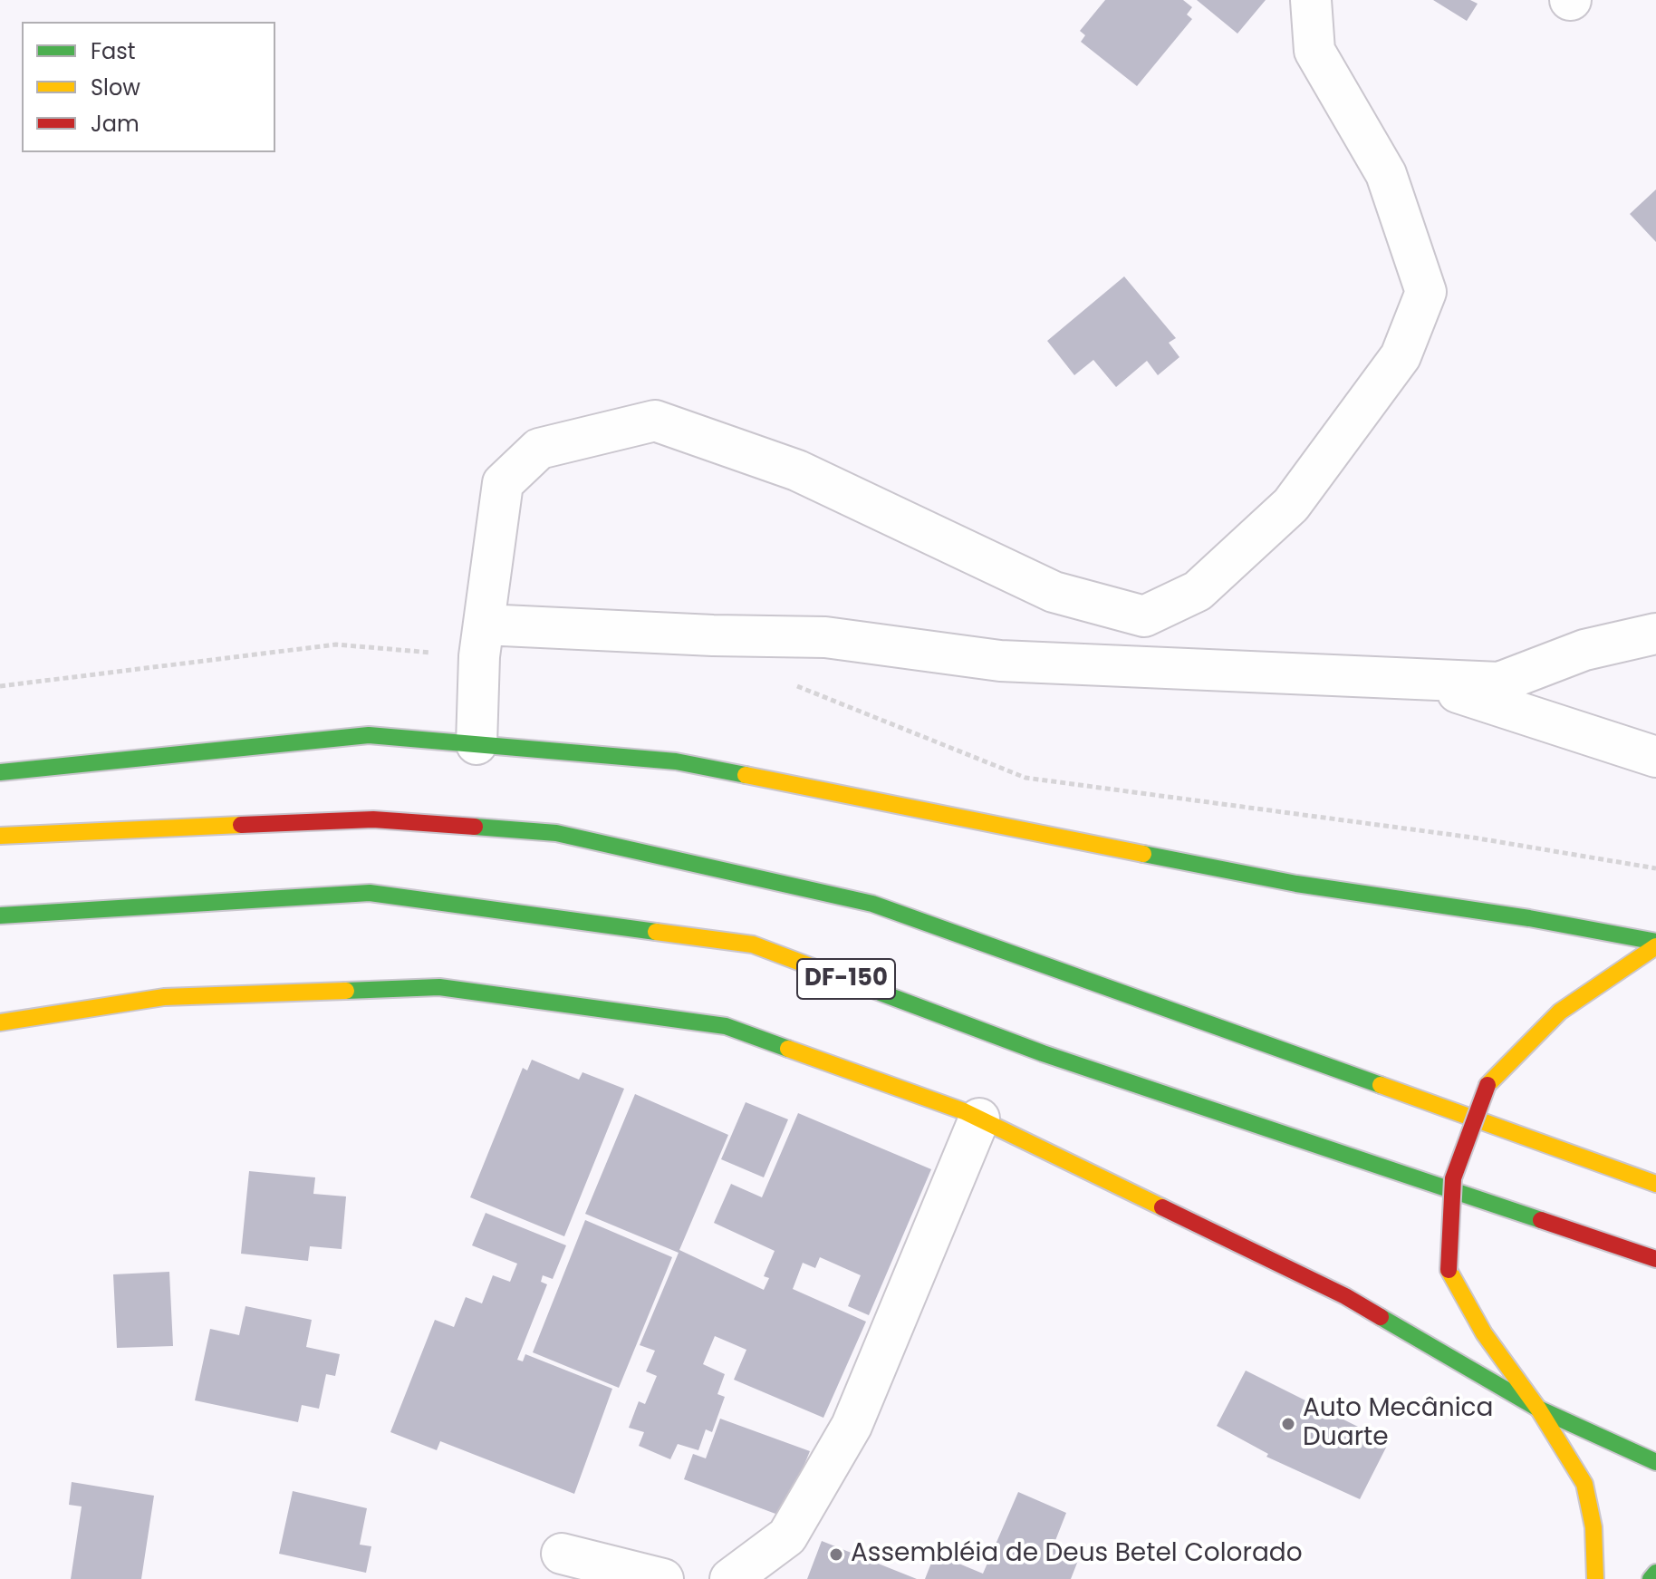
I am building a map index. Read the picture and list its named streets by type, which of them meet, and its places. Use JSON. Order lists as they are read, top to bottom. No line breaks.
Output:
{"streets":{"main road":["DF-150"]},"places":["Auto Mecânica Duarte","Assembléia de Deus Betel Colorado"],"legend":["Fast","Slow","Jam"]}
